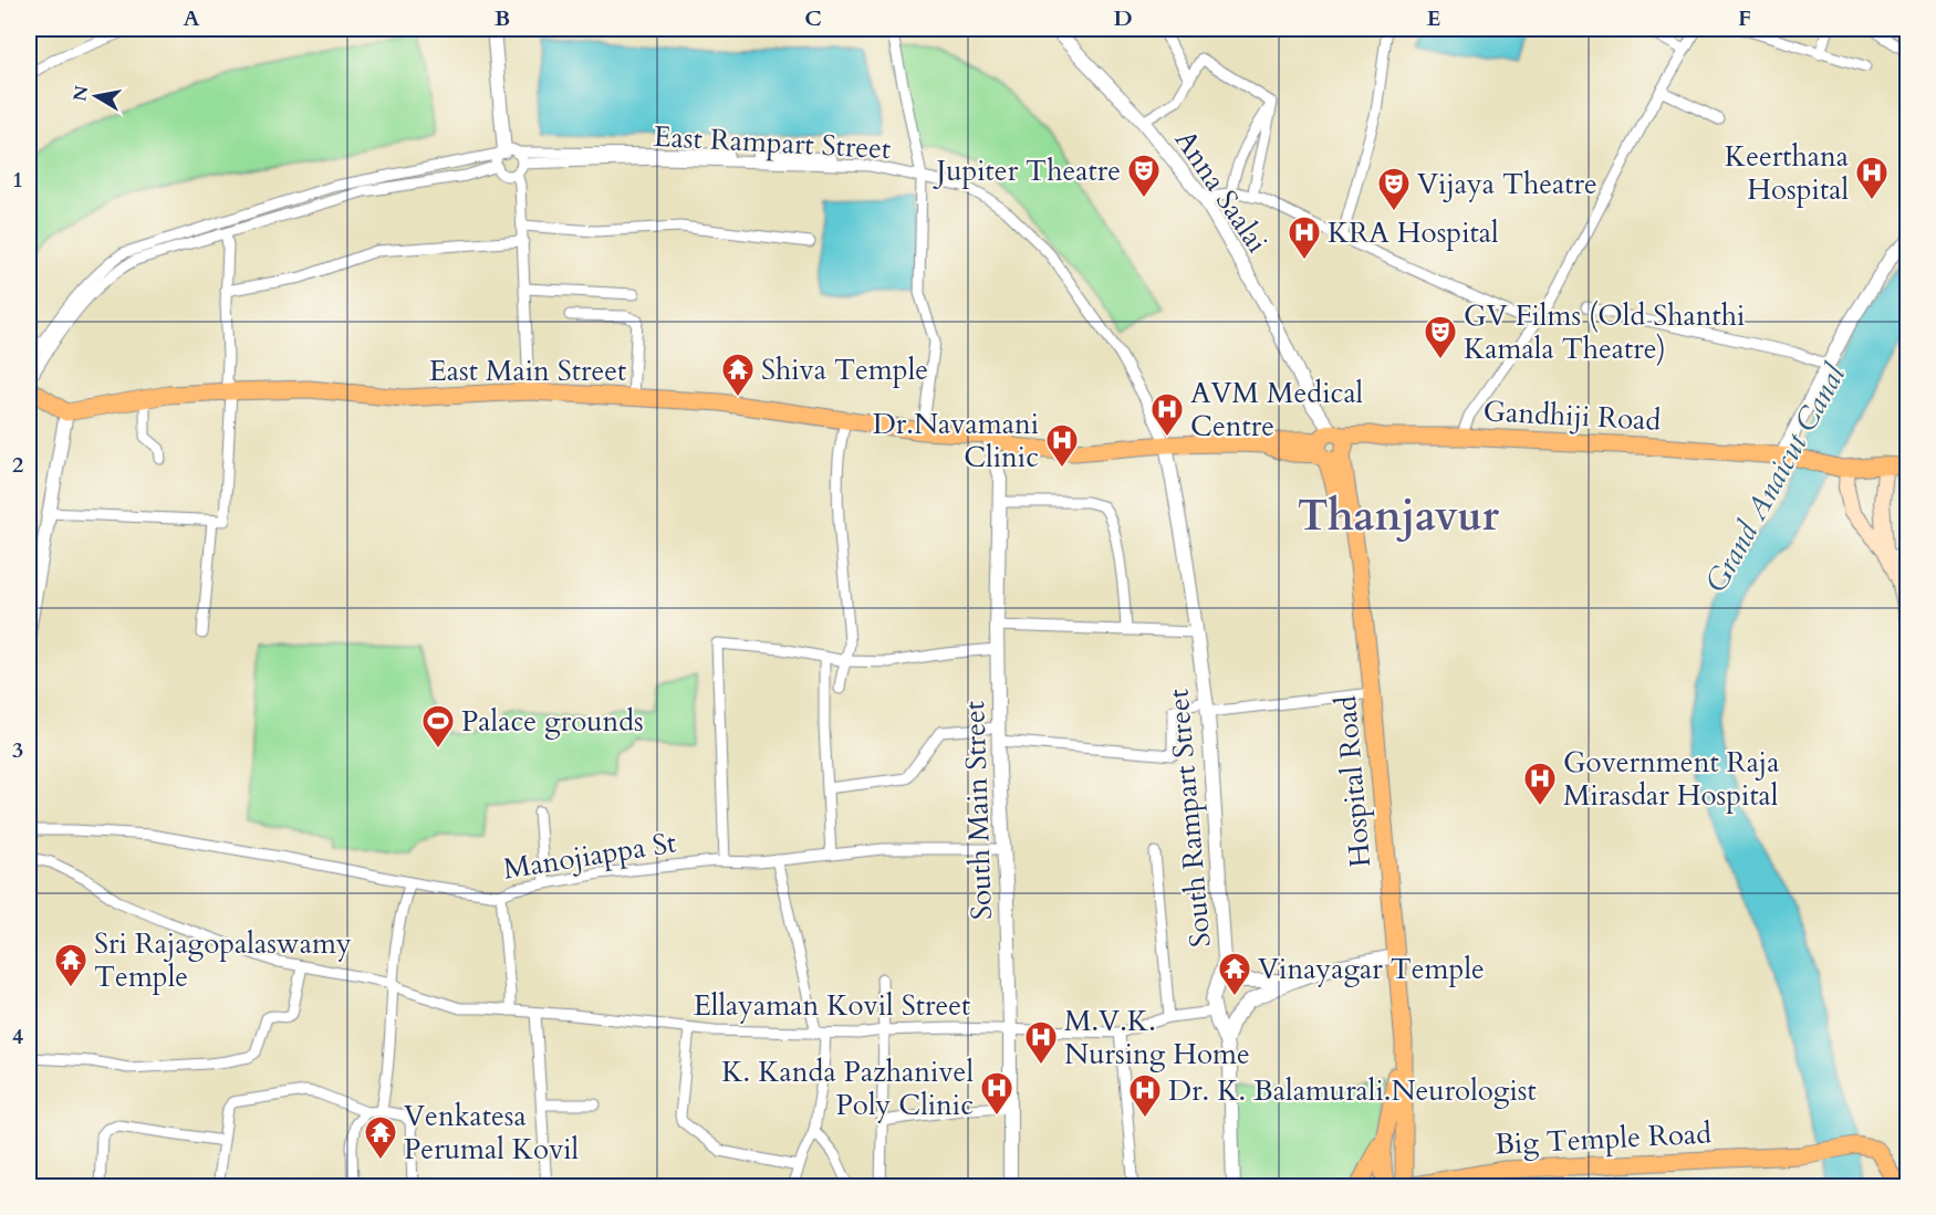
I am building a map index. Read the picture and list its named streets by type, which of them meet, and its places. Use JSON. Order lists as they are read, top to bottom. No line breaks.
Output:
{"streets":{"main road":["East Main Street","Gandhiji Road","Hospital Road","Big Temple Road"],"street":["East Rampart Street","Anna Saalai","South Main Street","South Rampart Street","Manojiappa St","Ellayaman Kovil Street"]},"crossings":[["East Rampart Street","East Main Street"],["East Rampart Street","South Rampart Street"],["Anna Saalai","East Main Street"],["Anna Saalai","Gandhiji Road"],["Anna Saalai","Hospital Road"],["East Main Street","Gandhiji Road"],["East Main Street","Hospital Road"],["East Main Street","South Main Street"],["East Main Street","South Rampart Street"],["Gandhiji Road","Hospital Road"],["Hospital Road","Big Temple Road"],["South Main Street","Manojiappa St"],["South Main Street","Ellayaman Kovil Street"],["South Rampart Street","Ellayaman Kovil Street"]],"districts":["Thanjavur"],"water":["Grand Anaicut Canal"],"places":{"theatre":["Jupiter Theatre","Vijaya Theatre","GV Films (Old Shanthi Kamala Theatre)"],"hospital":["Keerthana Hospital","KRA Hospital","AVM Medical Centre","Dr.Navamani Clinic","Government Raja Mirasdar Hospital","M.V.K. Nursing Home","K. Kanda Pazhanivel Poly Clinic","Dr. K. Balamurali.Neurologist"],"temple":["Shiva Temple","Sri Rajagopalaswamy Temple","Vinayagar Temple","Venkatesa Perumal Kovil"],"sports":["Palace grounds"]},"north":"left","grid":{"columns":["A","B","C","D","E","F"],"rows":["1","2","3","4"]}}
